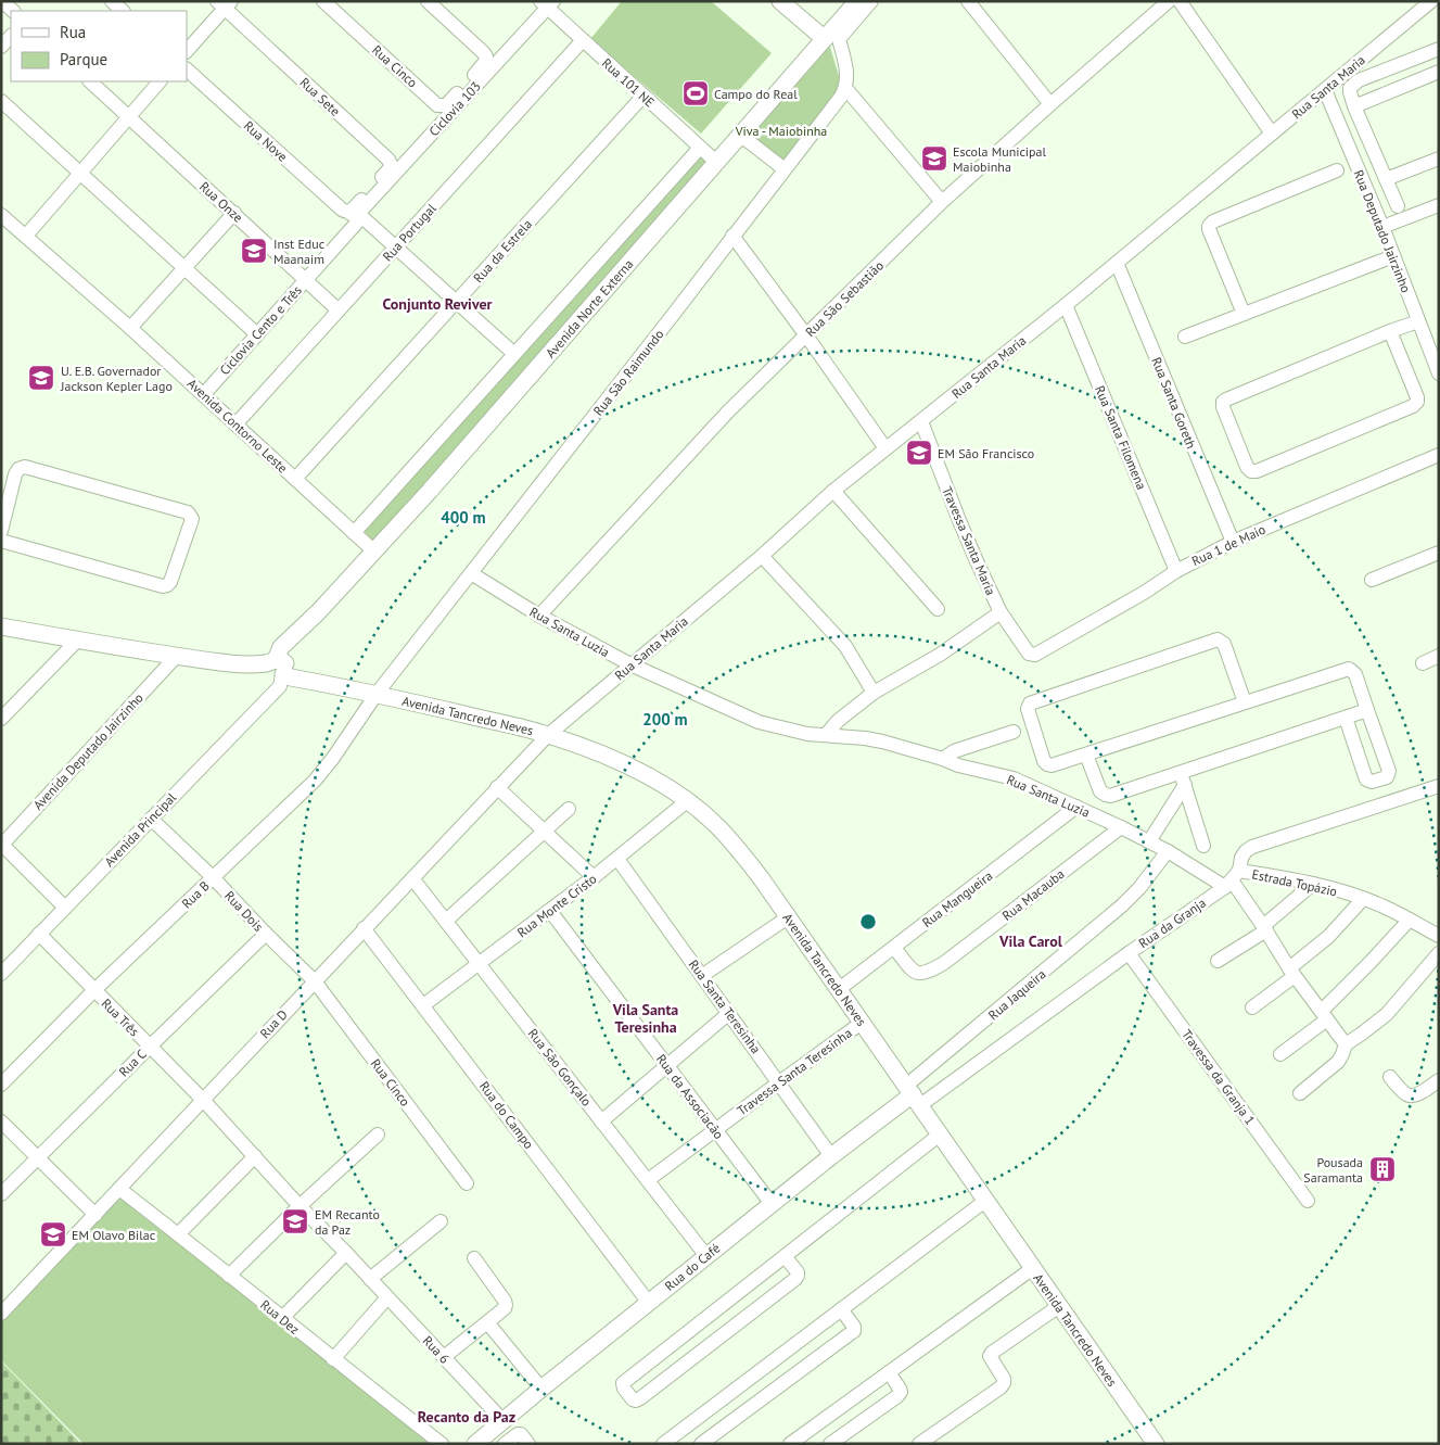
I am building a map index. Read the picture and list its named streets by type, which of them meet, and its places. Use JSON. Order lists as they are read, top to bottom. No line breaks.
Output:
{"streets":{"main road":["Avenida Norte Externa","Avenida Tancredo Neves","Rua do Café"],"street":["Rua Cinco","Rua 101 NE","Rua Santa Maria","Rua Sete","Ciclovia 103","Rua Nove","Rua Onze","Rua Deputado Jairzinho","Rua Portugal","Rua da Estrela","Rua São Sebastião","Ciclovia Cento e Três","Rua São Raimundo","Rua Santa Goreth","Avenida Contorno Leste","Rua Santa Filomena","Travessa Santa Maria","Rua 1 de Maio","Rua Santa Luzia","Avenida Deputado Jairzinho","Avenida Principal","Estrada Topázio","Rua B","Rua Macauba","Rua Mangueira","Rua Monte Cristo","Rua Dois","Rua da Granja","Rua Jaqueira","Rua Santa Teresinha","Rua Três","Rua D","Rua C","Rua São Gonçalo","Travessa Santa Teresinha","Travessa da Granja 1","Rua da Associacão","Rua do Campo","Rua Dez","Rua 6"]},"crossings":[["Rua Cinco","Ciclovia 103"],["Rua Cinco","Rua Dois"],["Rua Cinco","Rua D"],["Rua 101 NE","Ciclovia 103"],["Rua 101 NE","Rua Portugal"],["Rua 101 NE","Rua da Estrela"],["Rua 101 NE","Avenida Norte Externa"],["Rua Santa Maria","Rua Deputado Jairzinho"],["Rua Santa Maria","Rua Santa Goreth"],["Rua Santa Maria","Rua Santa Filomena"],["Rua Santa Maria","Travessa Santa Maria"],["Rua Santa Maria","Rua Santa Luzia"],["Rua Santa Maria","Avenida Tancredo Neves"],["Rua Santa Maria","Rua D"],["Rua Sete","Ciclovia 103"],["Rua Sete","Rua Nove"],["Rua Sete","Ciclovia Cento e Três"],["Ciclovia 103","Rua Nove"],["Ciclovia 103","Ciclovia Cento e Três"],["Rua Nove","Rua Portugal"],["Rua Nove","Rua da Estrela"],["Rua Nove","Avenida Norte Externa"],["Rua Nove","Ciclovia Cento e Três"],["Rua Onze","Rua Portugal"],["Rua Onze","Ciclovia Cento e Três"],["Rua Portugal","Avenida Contorno Leste"],["Rua da Estrela","Avenida Contorno Leste"],["Rua São Sebastião","Rua Santa Luzia"],["Avenida Norte Externa","Avenida Contorno Leste"],["Avenida Norte Externa","Avenida Tancredo Neves"],["Avenida Norte Externa","Avenida Principal"],["Ciclovia Cento e Três","Avenida Contorno Leste"],["Rua São Raimundo","Rua Santa Luzia"],["Rua São Raimundo","Avenida Tancredo Neves"],["Rua São Raimundo","Rua B"],["Rua Santa Goreth","Rua 1 de Maio"],["Rua Santa Filomena","Rua 1 de Maio"],["Travessa Santa Maria","Rua 1 de Maio"],["Rua Santa Luzia","Estrada Topázio"],["Rua Santa Luzia","Rua Macauba"],["Rua Santa Luzia","Rua Mangueira"],["Rua Santa Luzia","Rua da Granja"],["Rua Santa Luzia","Rua Jaqueira"],["Avenida Tancredo Neves","Avenida Deputado Jairzinho"],["Avenida Tancredo Neves","Avenida Principal"],["Avenida Tancredo Neves","Rua B"],["Avenida Tancredo Neves","Rua Mangueira"],["Avenida Tancredo Neves","Rua Monte Cristo"],["Avenida Tancredo Neves","Rua da Granja"],["Avenida Tancredo Neves","Rua Jaqueira"],["Avenida Tancredo Neves","Rua D"],["Avenida Tancredo Neves","Travessa Santa Teresinha"],["Avenida Tancredo Neves","Rua do Café"],["Avenida Principal","Rua Dois"],["Avenida Principal","Rua Três"],["Estrada Topázio","Rua da Granja"],["Rua B","Rua Dois"],["Rua B","Rua Três"],["Rua Macauba","Rua Mangueira"],["Rua Monte Cristo","Rua Santa Teresinha"],["Rua Monte Cristo","Rua São Gonçalo"],["Rua Monte Cristo","Rua da Associacão"],["Rua Monte Cristo","Rua do Campo"],["Rua Dois","Rua D"],["Rua Dois","Rua C"],["Rua da Granja","Rua Jaqueira"],["Rua da Granja","Travessa da Granja 1"],["Rua da Granja","Rua do Café"],["Rua Jaqueira","Rua do Café"],["Rua Santa Teresinha","Travessa Santa Teresinha"],["Rua Santa Teresinha","Rua do Café"],["Rua Três","Rua D"],["Rua Três","Rua C"],["Rua D","Rua São Gonçalo"],["Rua D","Rua do Campo"],["Rua D","Rua Dez"],["Rua São Gonçalo","Travessa Santa Teresinha"],["Rua São Gonçalo","Rua do Café"],["Travessa Santa Teresinha","Rua da Associacão"],["Rua da Associacão","Rua do Café"],["Rua do Campo","Rua do Café"],["Rua do Café","Rua 6"]],"districts":["Conjunto Reviver","Vila Carol","Vila Santa Teresinha","Recanto da Paz"],"parks":["Viva - Maiobinha"],"places":{"sports":["Campo do Real"],"school or university":["Escola Municipal Maiobinha","Inst Educ Maanaim","U. E.B. Governador Jackson Kepler Lago","EM São Francisco","EM Recanto da Paz","EM Olavo Bilac"],"building":["Pousada Saramanta"]},"legend":["Rua","Parque"],"rings":["400 m","200 m"]}
